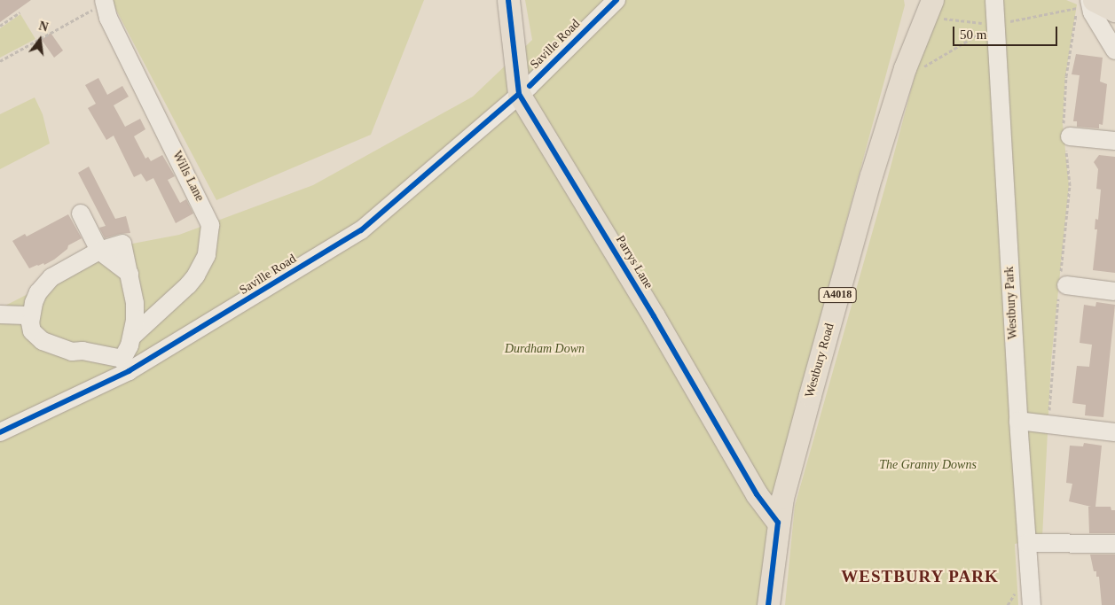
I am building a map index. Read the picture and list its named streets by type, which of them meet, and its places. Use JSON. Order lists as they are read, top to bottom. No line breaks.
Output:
{"streets":{"main road":["Parrys Lane","A4018","Westbury Road"],"street":["Saville Road","Wills Lane","Westbury Park"]},"crossings":[["Saville Road","Parrys Lane"],["Parrys Lane","Westbury Road"]],"districts":["WESTBURY PARK"],"parks":["Durdham Down","The Granny Downs"],"scale_bar":"50 m","north":"top"}
